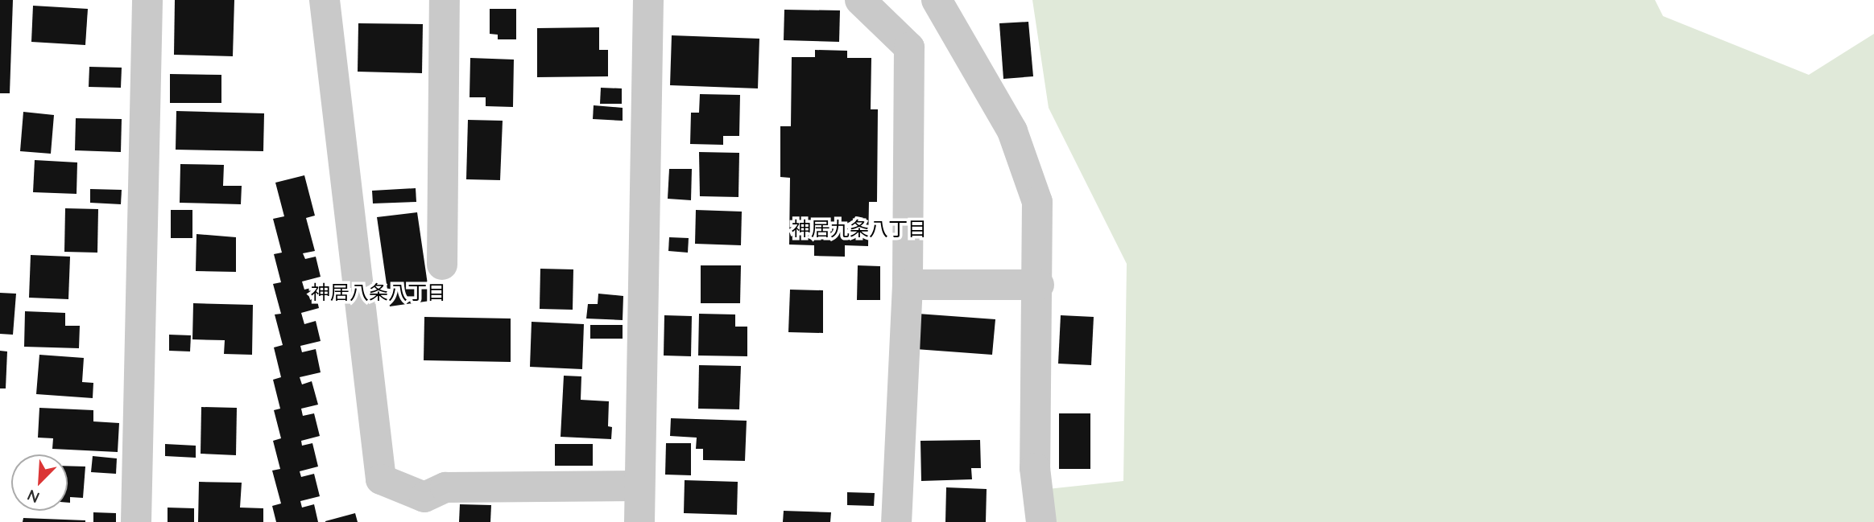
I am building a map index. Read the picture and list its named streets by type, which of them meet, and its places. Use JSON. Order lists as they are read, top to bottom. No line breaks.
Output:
{"districts":["神居九条八丁目","神居八条八丁目"],"north":"bottom left"}
